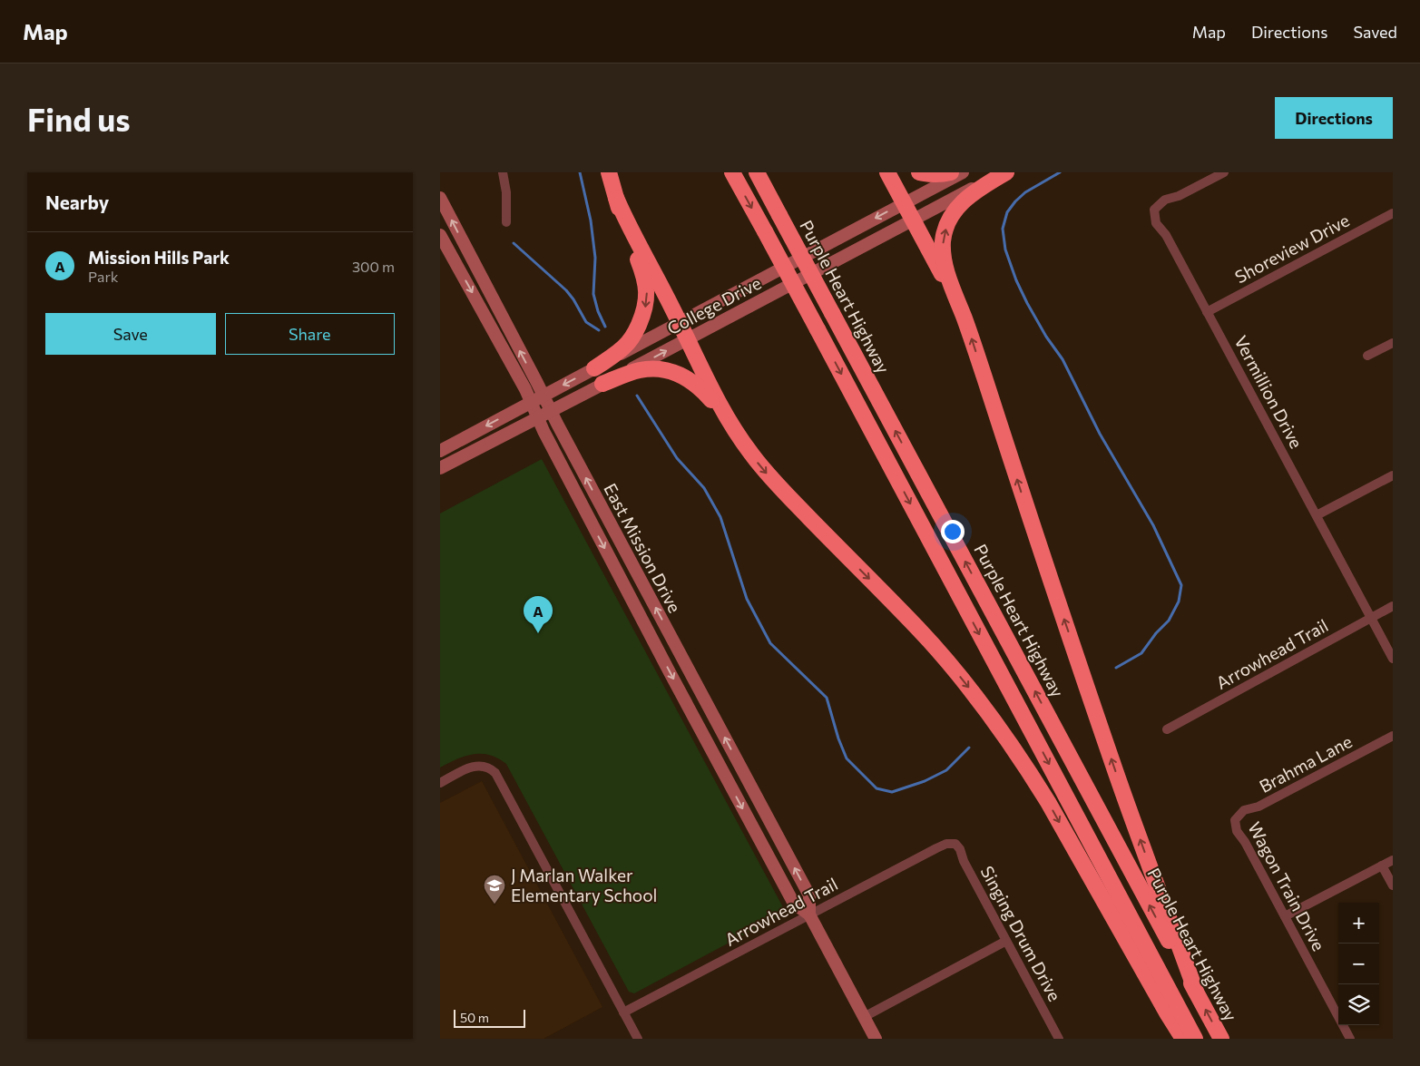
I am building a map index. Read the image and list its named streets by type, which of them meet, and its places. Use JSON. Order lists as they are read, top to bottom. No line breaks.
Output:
{"streets":{"highway":["Purple Heart Highway"],"street":["Shoreview Drive","College Drive","Vermillion Drive","East Mission Drive","Arrowhead Trail","Brahma Lane","Wagon Train Drive","Singing Drum Drive"]},"crossings":[["Shoreview Drive","Vermillion Drive"],["College Drive","East Mission Drive"],["Vermillion Drive","Arrowhead Trail"],["East Mission Drive","Arrowhead Trail"],["Arrowhead Trail","Singing Drum Drive"],["Brahma Lane","Wagon Train Drive"]],"places":{"school or university":["J Marlan Walker Elementary School"]},"scale_bar":"50 m","page":{"header":"Map","nav":["Map","Directions","Saved"],"buttons":["Directions",["Save","Share"]],"title":"Find us","heading":"Nearby","list":[{"mark":"A","name":"Mission Hills Park","note":"Park","value":"300 m"}],"pins":"A","map_buttons":["+","−"],"scale":"50 m"}}
